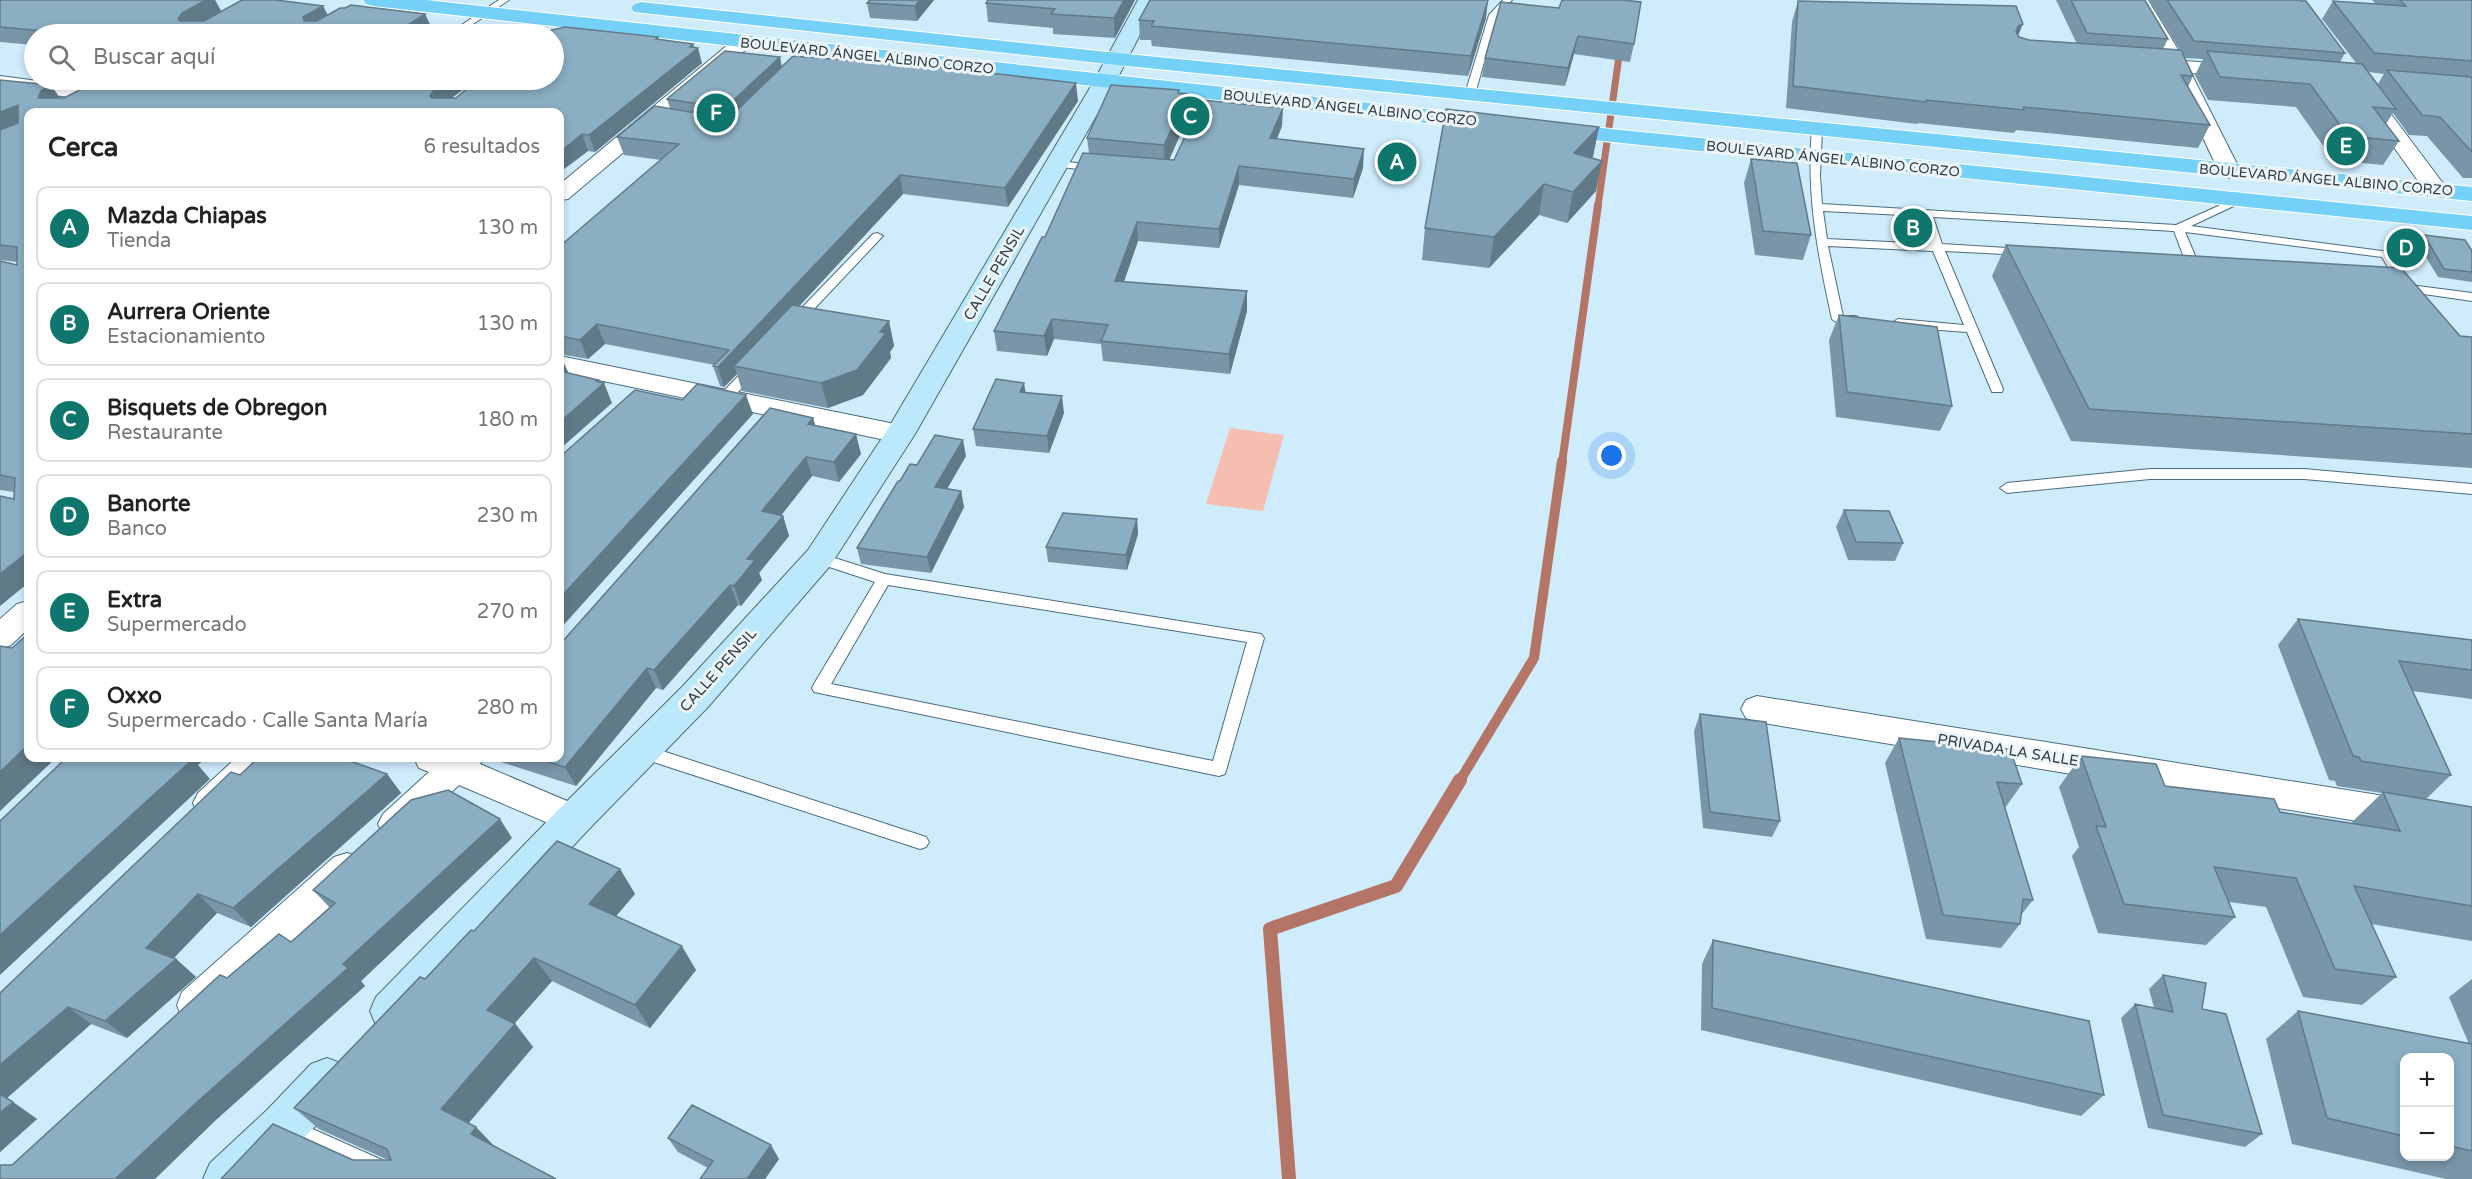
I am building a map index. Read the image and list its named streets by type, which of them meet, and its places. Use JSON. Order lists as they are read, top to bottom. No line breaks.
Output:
{"streets":{"main road":["BOULEVARD ÁNGEL ALBINO CORZO","CALLE PENSIL"],"street":["PRIVADA LA SALLE"]},"crossings":[["BOULEVARD ÁNGEL ALBINO CORZO","CALLE PENSIL"]],"page":{"search":"Buscar aquí","pins":["F","C","E","A","B","D"],"heading":["Cerca","6 resultados"],"list":[{"mark":"A","name":"Mazda Chiapas","note":"Tienda","value":"130 m"},{"mark":"B","name":"Aurrera Oriente","note":"Estacionamiento","value":"130 m"},{"mark":"C","name":"Bisquets de Obregon","note":"Restaurante","value":"180 m"},{"mark":"D","name":"Banorte","note":"Banco","value":"230 m"},{"mark":"E","name":"Extra","note":"Supermercado","value":"270 m"},{"mark":"F","name":"Oxxo","note":"Supermercado · Calle Santa María","value":"280 m"}],"map_buttons":["+","−"]}}
